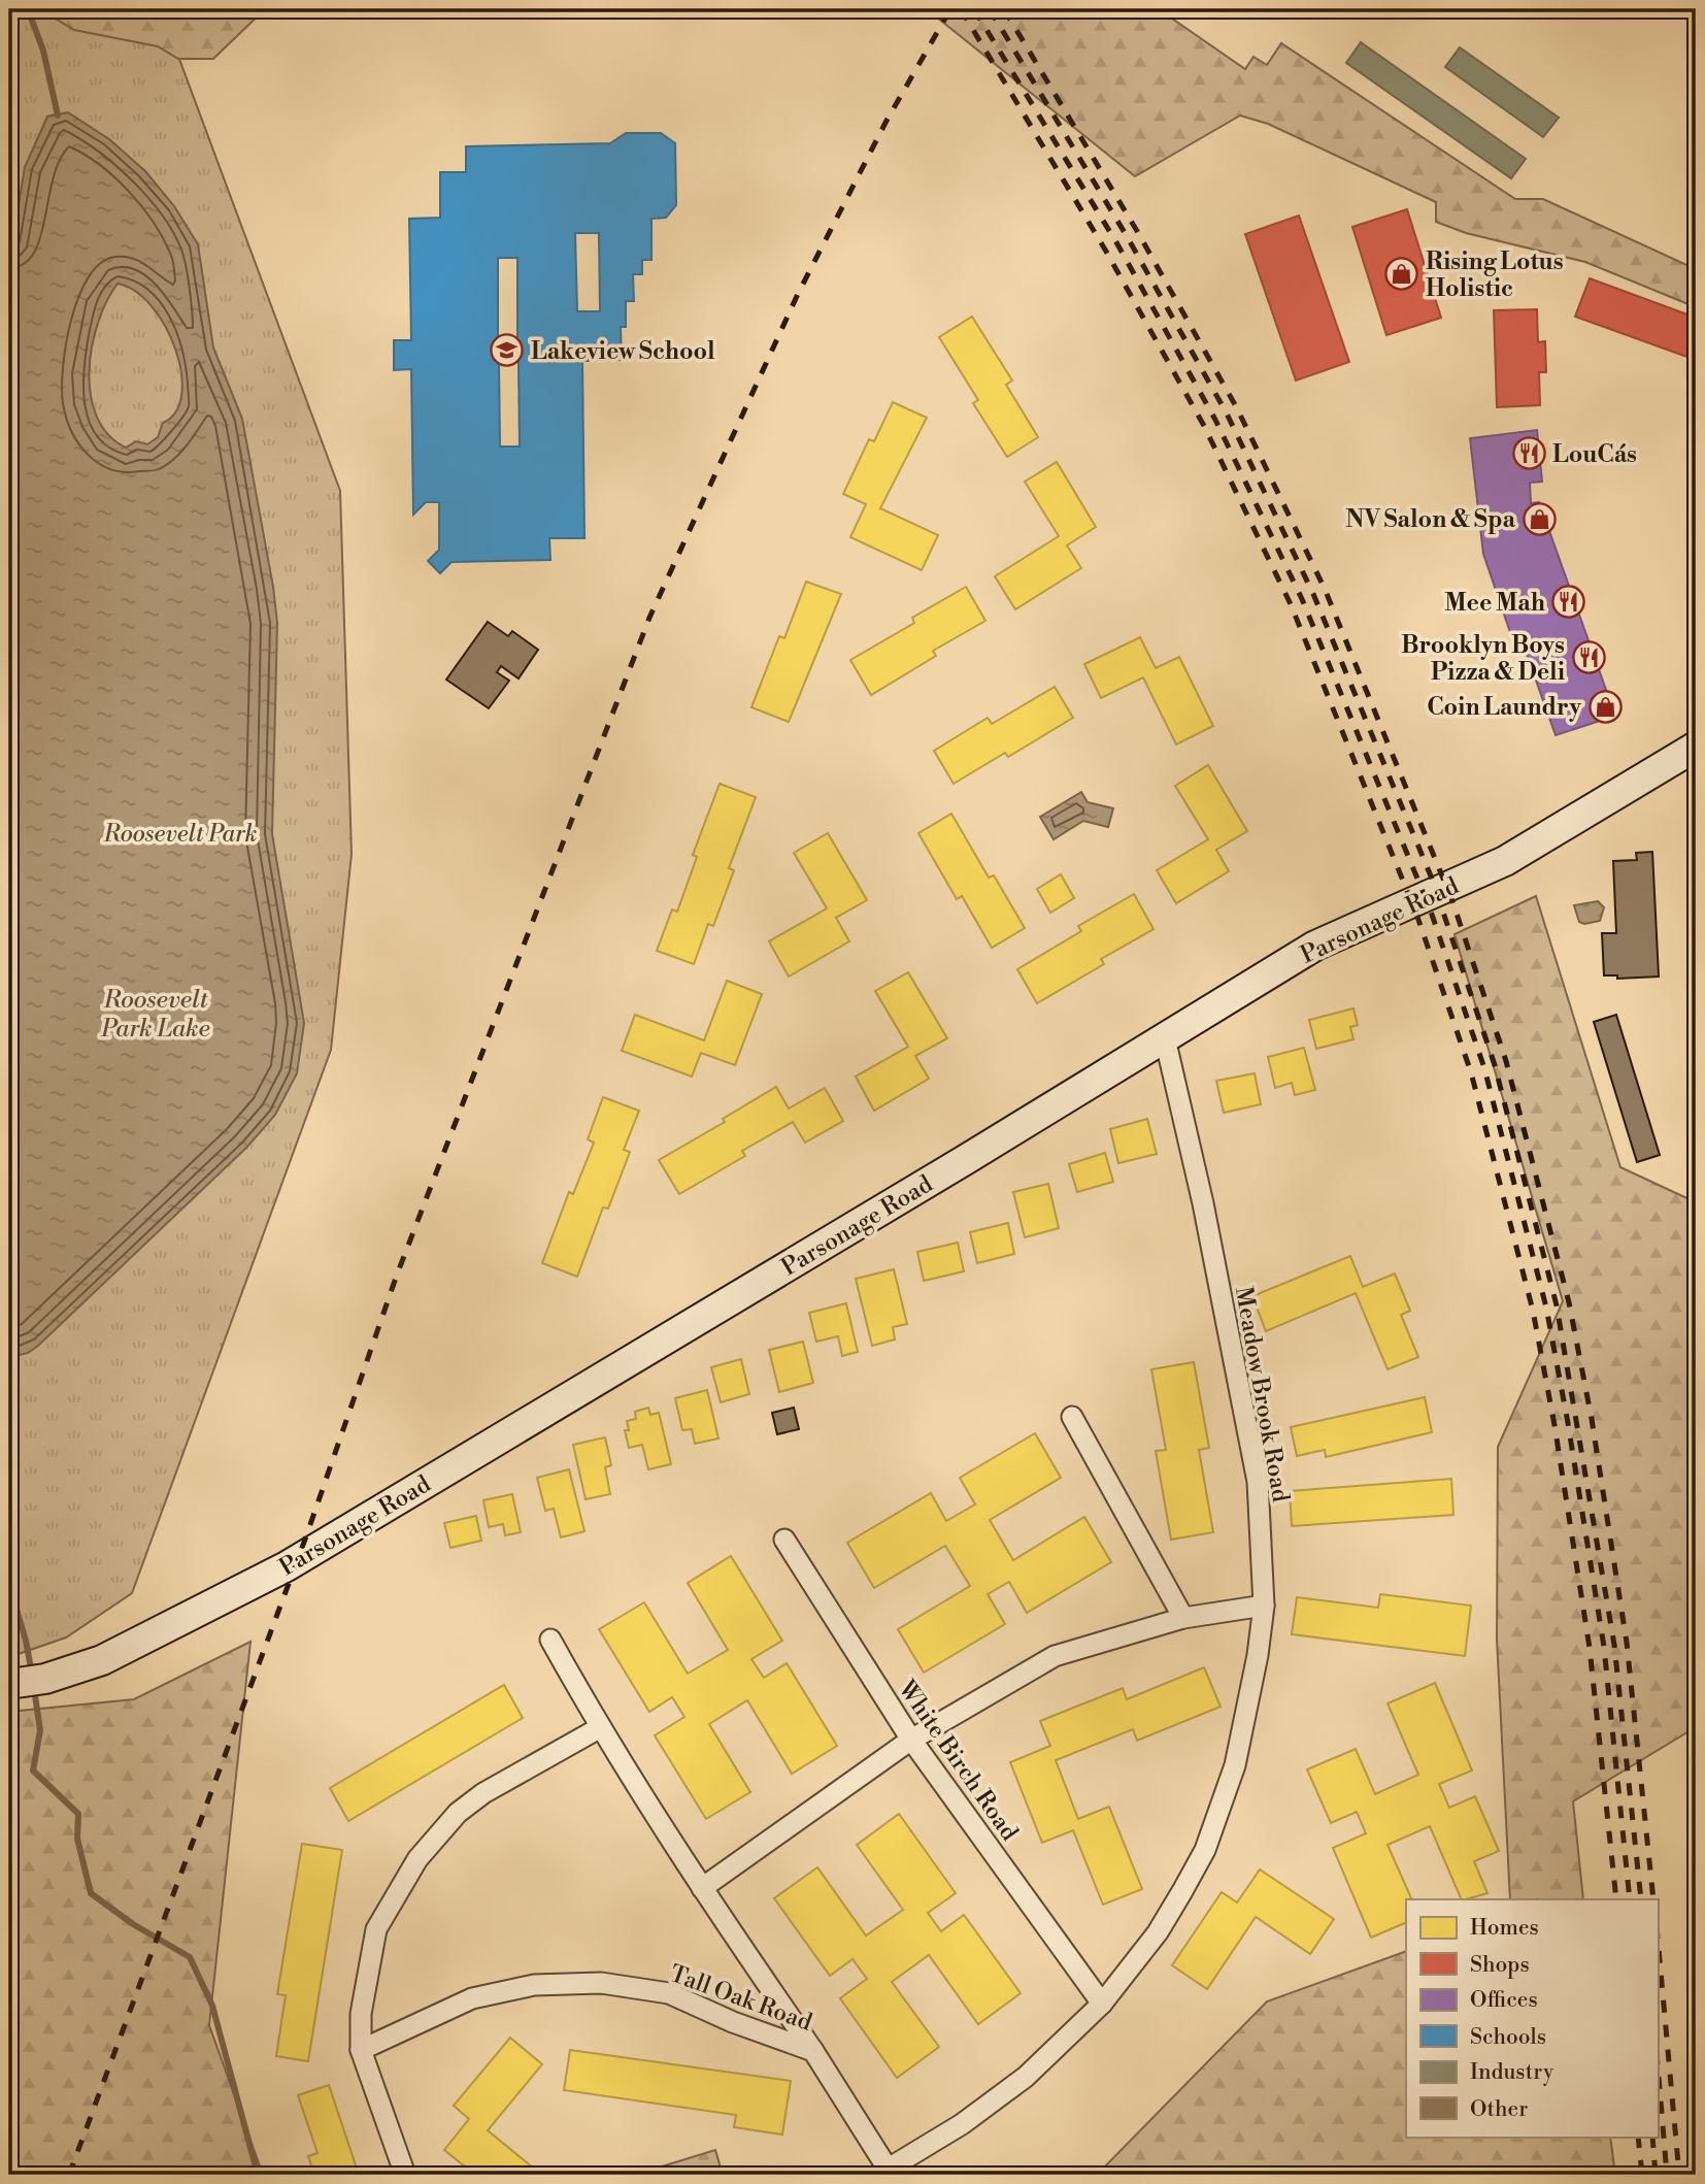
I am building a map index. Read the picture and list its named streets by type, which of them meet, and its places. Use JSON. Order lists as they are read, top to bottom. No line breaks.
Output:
{"streets":{"street":["Parsonage Road","Meadow Brook Road","White Birch Road","Tall Oak Road"]},"crossings":[["Parsonage Road","Meadow Brook Road"],["Meadow Brook Road","White Birch Road"],["Meadow Brook Road","Tall Oak Road"]],"water":["Roosevelt Park Lake"],"parks":["Roosevelt Park"],"places":{"shop":["Rising Lotus Holistic","NV Salon & Spa","Coin Laundry"],"school or university":["Lakeview School"],"restaurant":["LouCás","Mee Mah","Brooklyn Boys Pizza & Deli"]},"legend":["Homes","Shops","Offices","Schools","Industry","Other"]}
